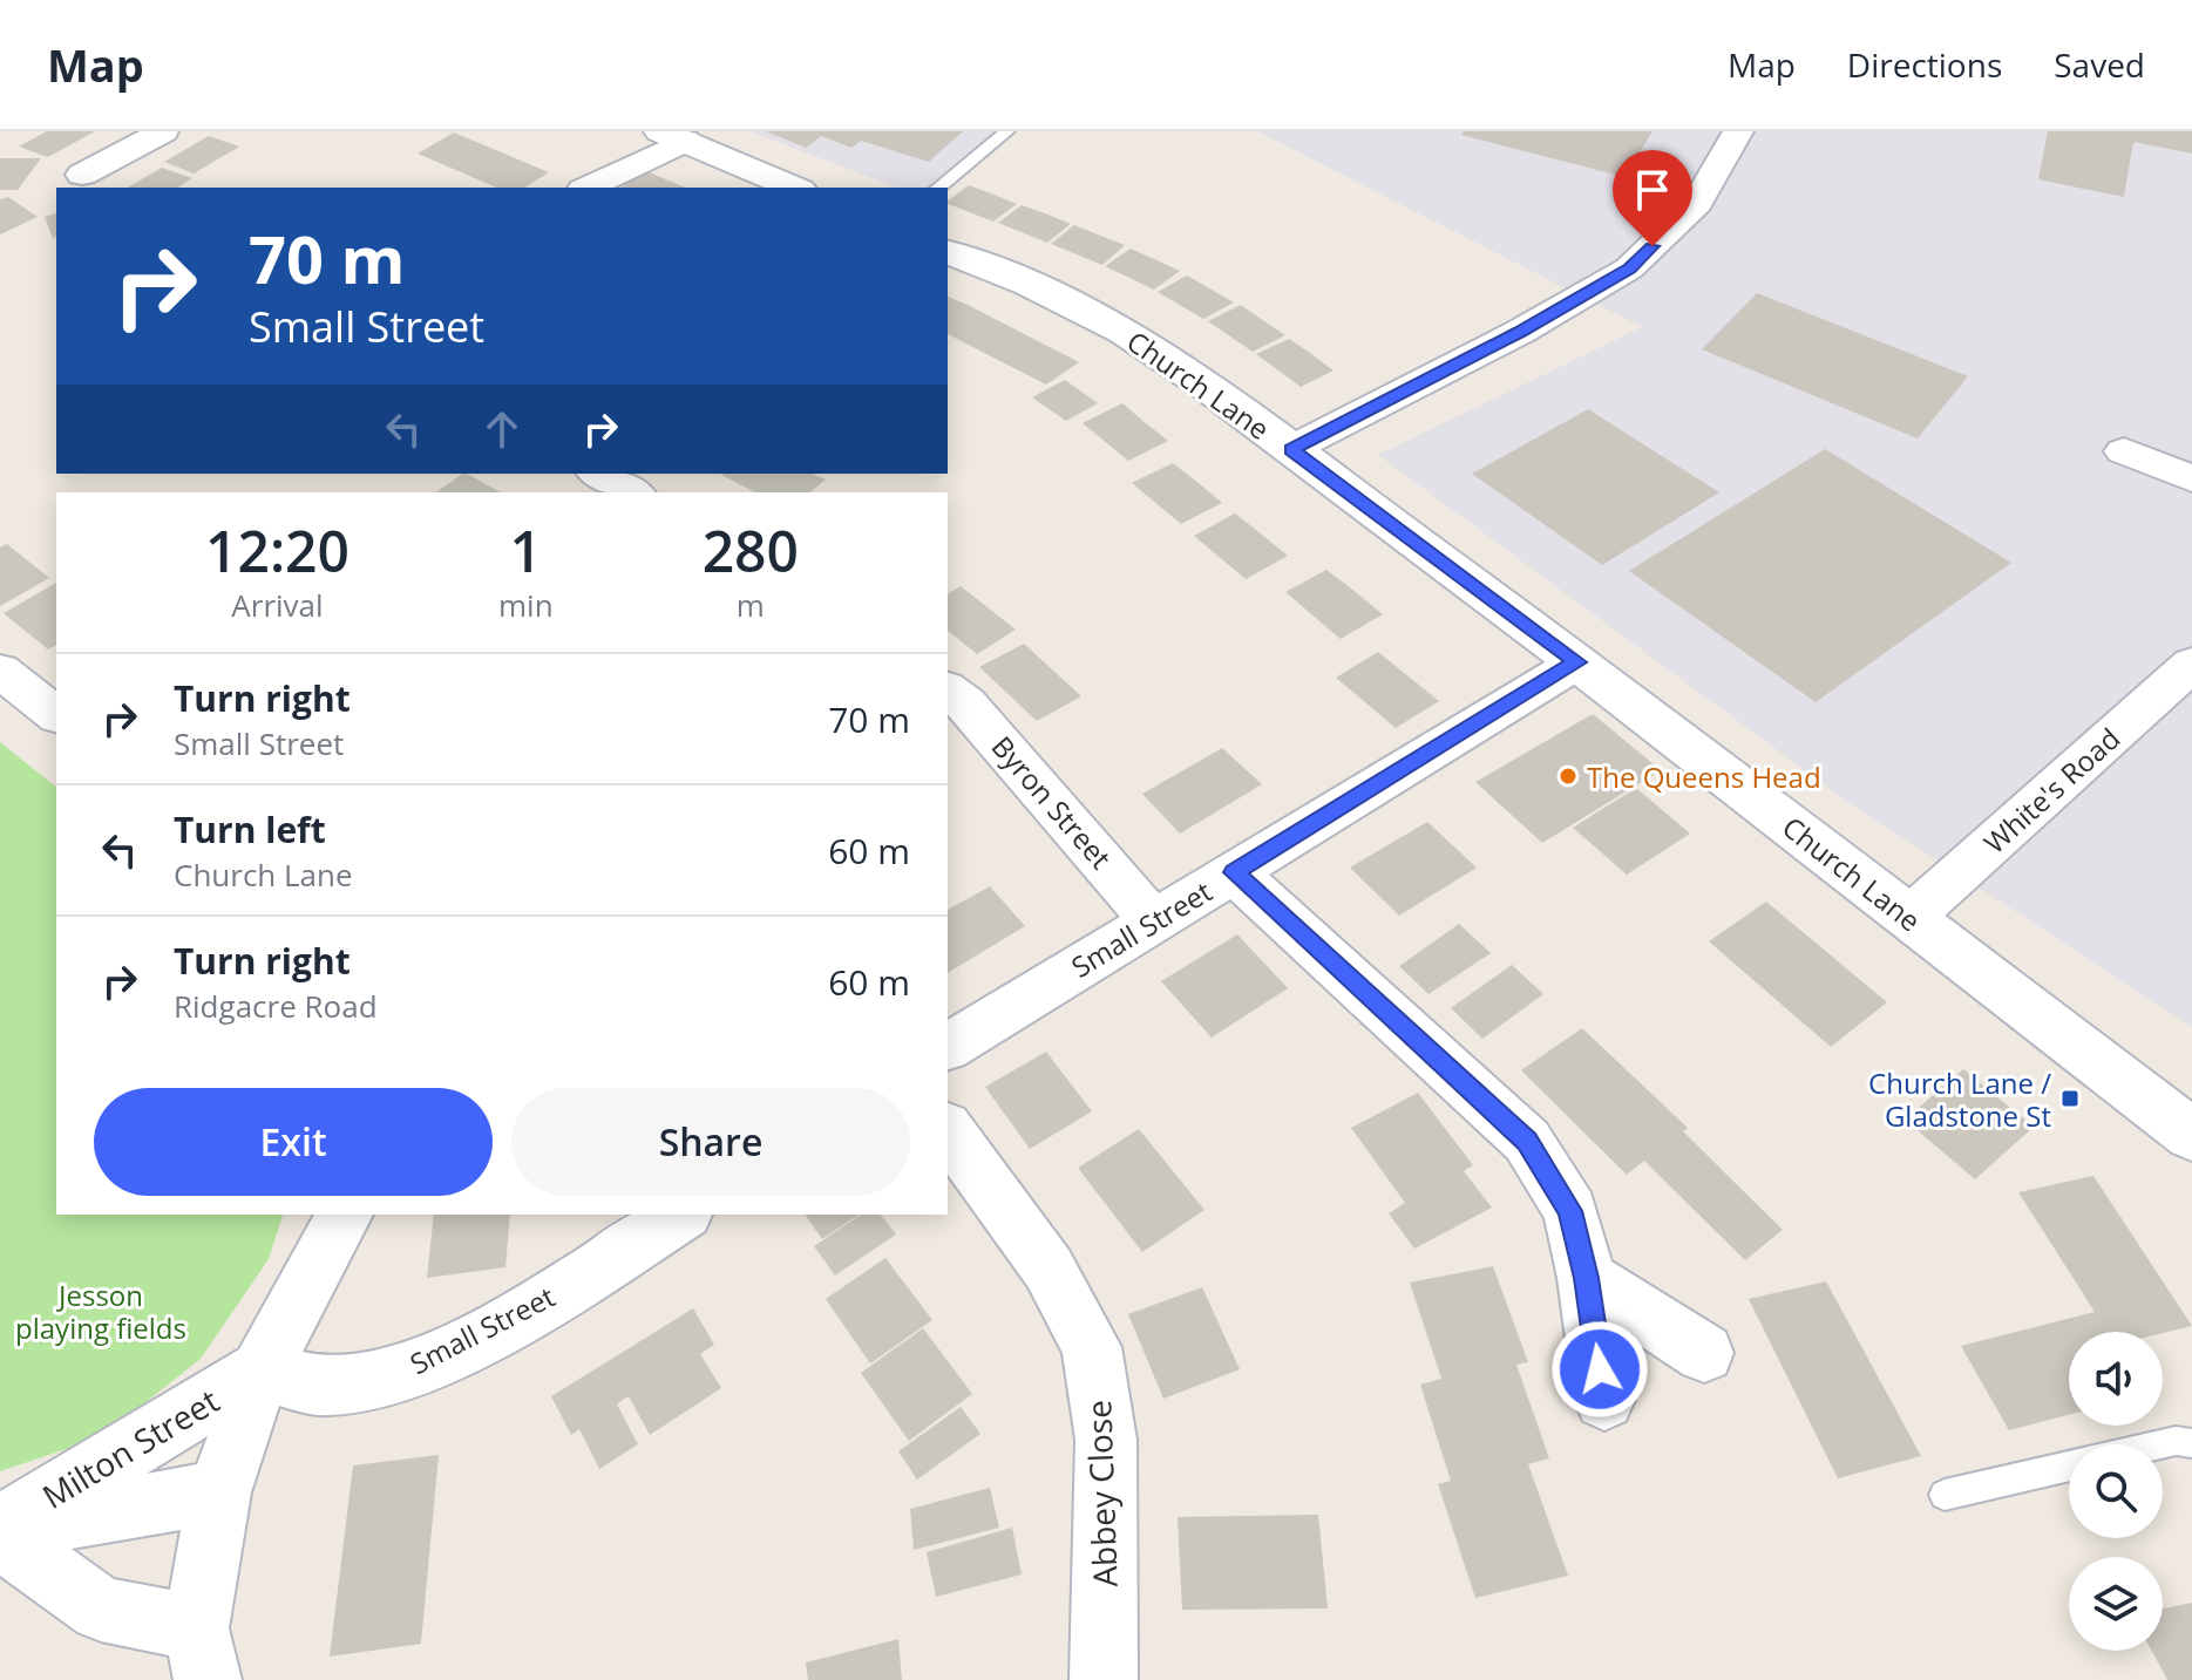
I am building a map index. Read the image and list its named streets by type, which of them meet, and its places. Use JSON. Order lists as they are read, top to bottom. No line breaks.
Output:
{"streets":{"main road":["Church Lane"],"street":["White's Road","Byron Street","Small Street","Milton Street","Abbey Close"]},"crossings":[["Church Lane","White's Road"],["Church Lane","Small Street"],["Byron Street","Small Street"],["Small Street","Milton Street"]],"parks":["Jesson playing fields"],"places":{"other":["The Queens Head"],"transit":["Church Lane / Gladstone St"]},"page":{"header":"Map","nav":["Map","Directions","Saved"],"turn":["70 m","Small Street"],"eta":["12:20","Arrival","1","min","280","m"],"list":[{"name":"Turn right","note":"Small Street","value":"70 m"},{"name":"Turn left","note":"Church Lane","value":"60 m"},{"name":"Turn right","note":"Ridgacre Road","value":"60 m"}],"buttons":["Exit","Share"]}}
